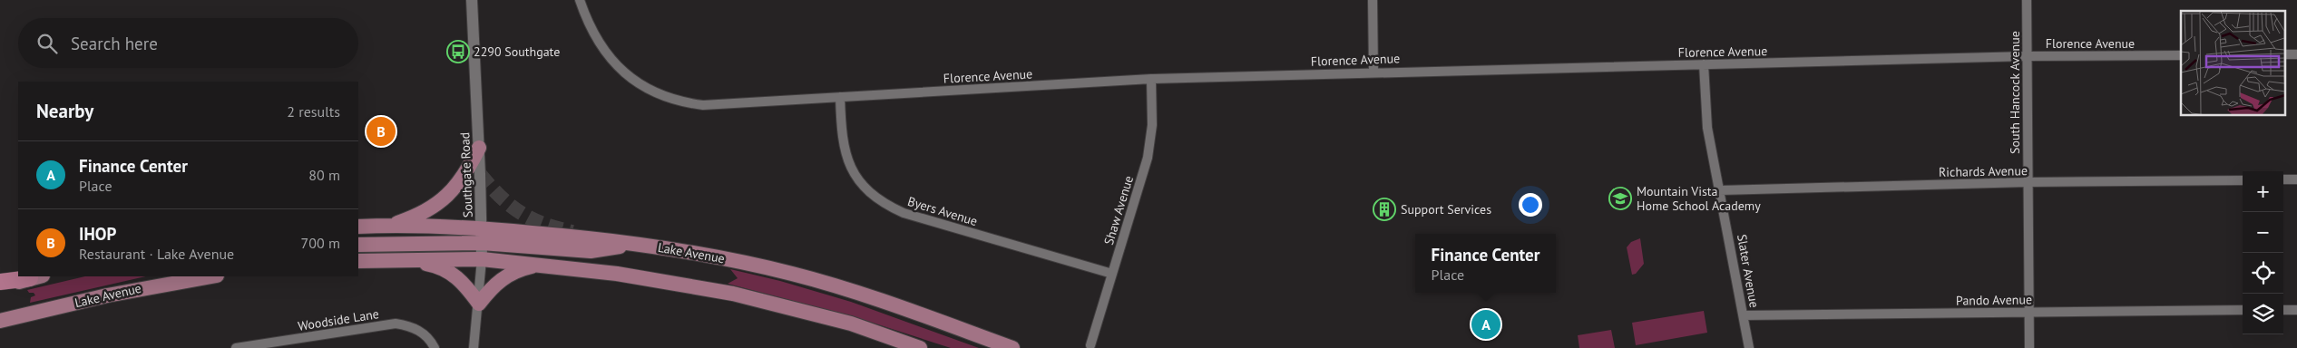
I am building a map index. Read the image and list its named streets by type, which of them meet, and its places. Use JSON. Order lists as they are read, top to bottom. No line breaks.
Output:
{"streets":{"main road":["Lake Avenue"],"street":["Florence Avenue","South Hancock Avenue","Richards Avenue","Southgate Road","Shaw Avenue","Byers Avenue","Slater Avenue","Pando Avenue","Woodside Lane"]},"crossings":[["Florence Avenue","South Hancock Avenue"],["Florence Avenue","Shaw Avenue"],["Florence Avenue","Byers Avenue"],["Florence Avenue","Slater Avenue"],["South Hancock Avenue","Richards Avenue"],["South Hancock Avenue","Pando Avenue"],["Richards Avenue","Slater Avenue"],["Southgate Road","Lake Avenue"],["Shaw Avenue","Byers Avenue"],["Slater Avenue","Pando Avenue"]],"places":{"bus stop":["2290 Southgate"],"school or university":["Mountain Vista Home School Academy"],"building":["Support Services"]},"page":{"search":"Search here","heading":["Nearby","2 results"],"pins":["B","A"],"list":[{"mark":"A","name":"Finance Center","note":"Place","value":"80 m"},{"mark":"B","name":"IHOP","note":"Restaurant · Lake Avenue","value":"700 m"}],"map_buttons":["+","−"],"popup":["Finance Center","Place"]}}
